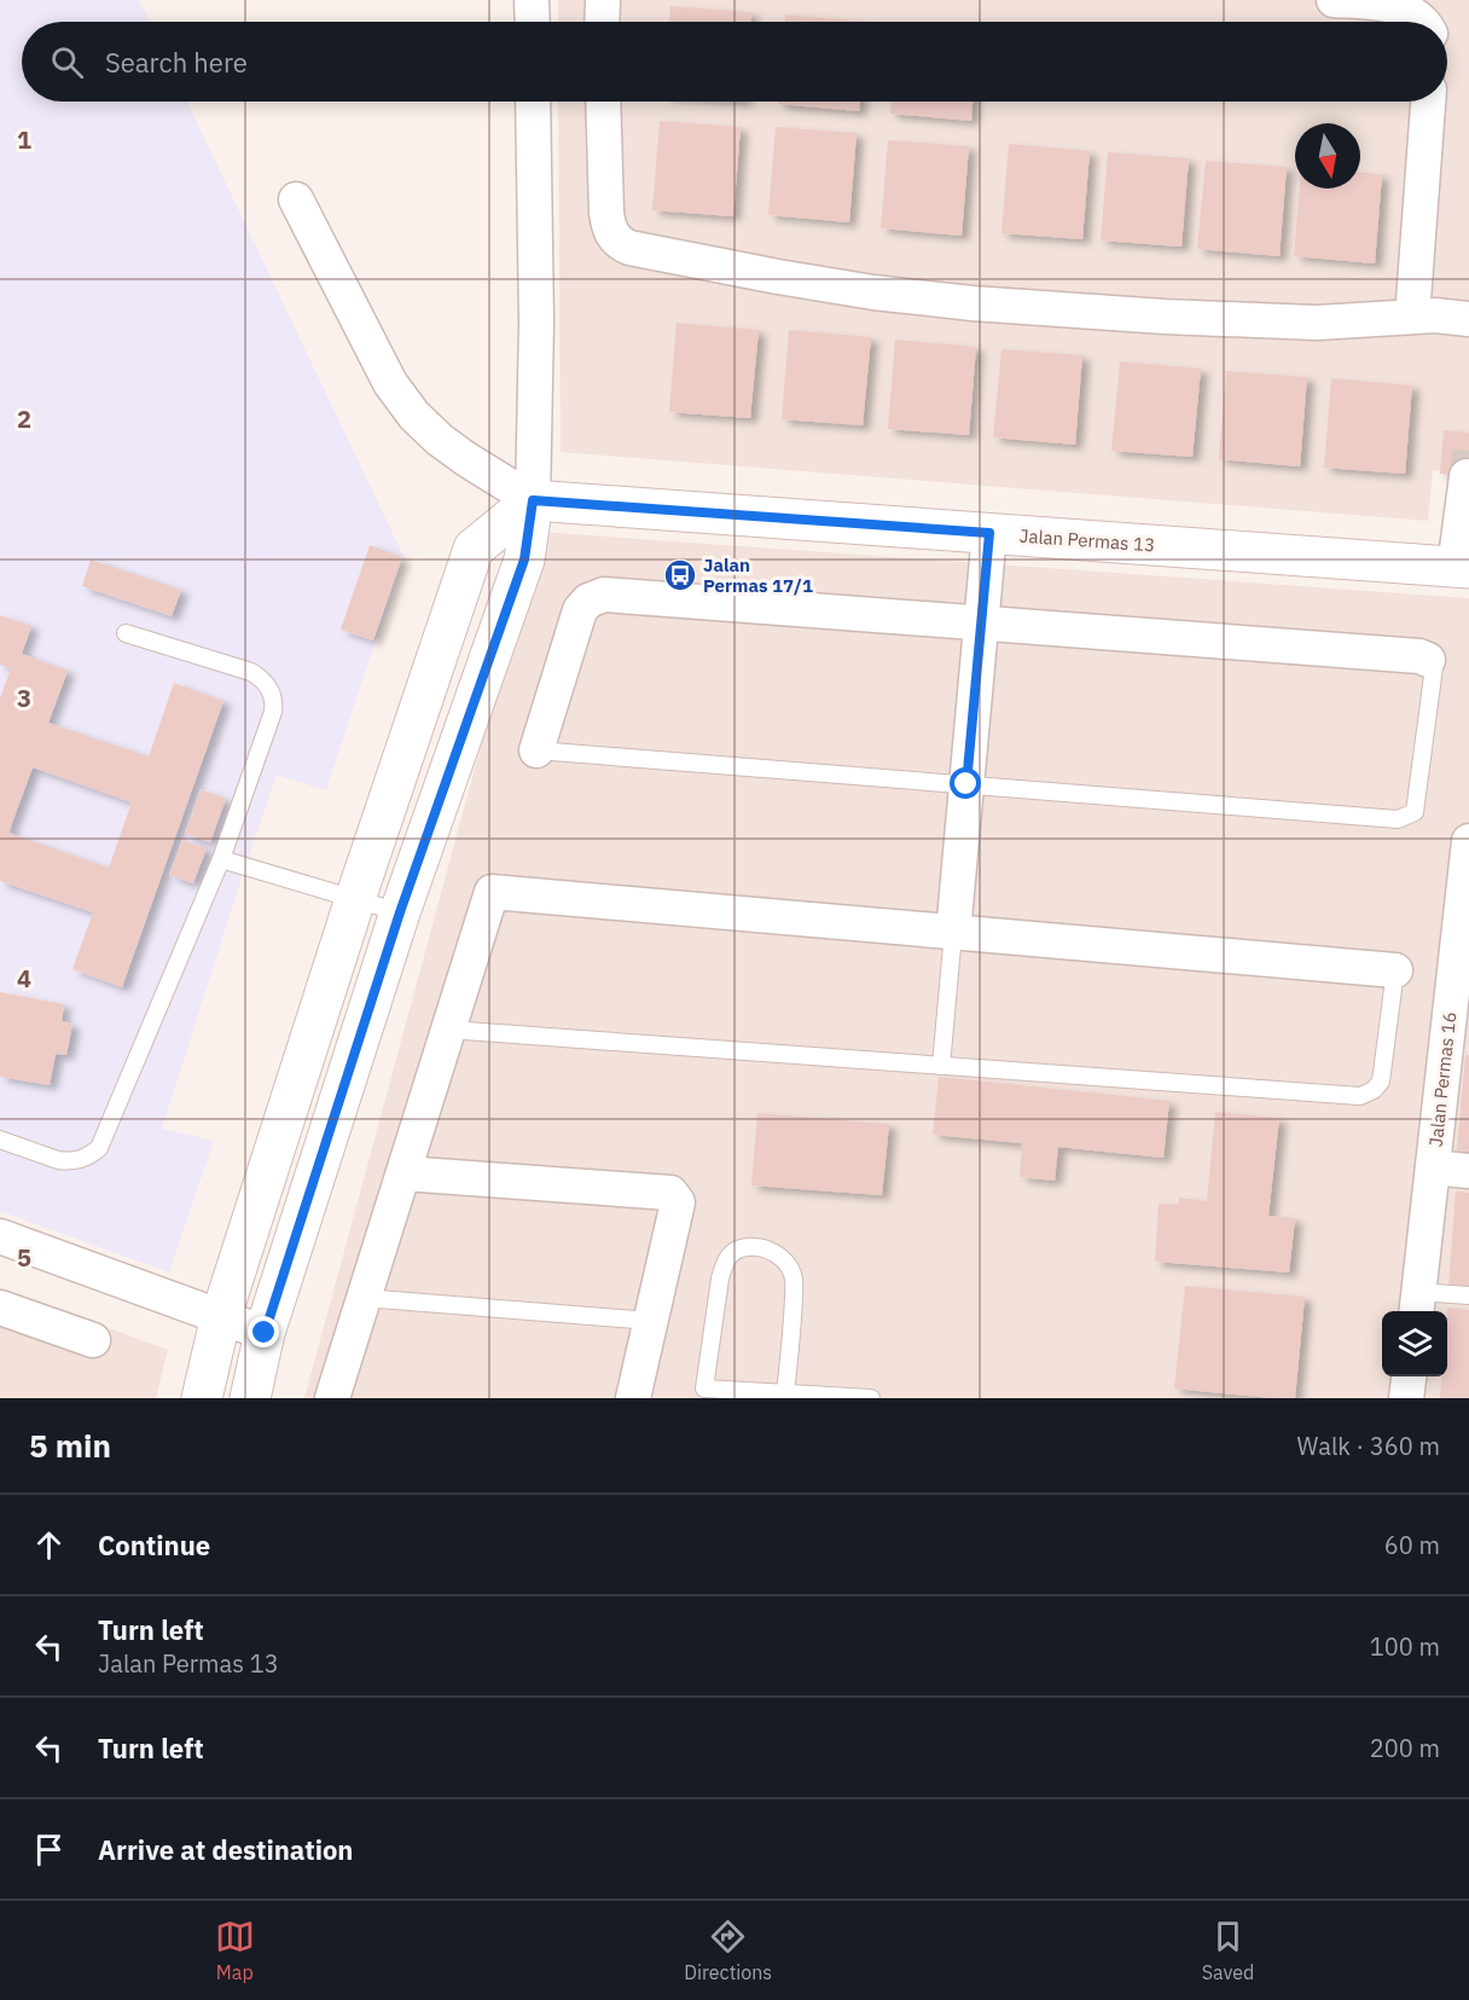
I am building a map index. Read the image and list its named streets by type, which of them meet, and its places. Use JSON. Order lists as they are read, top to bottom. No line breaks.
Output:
{"streets":{"main road":["Jalan Permas 13"],"street":["Jalan Permas 16"]},"places":{"bus stop":["Jalan Permas 17/1"]},"north":"bottom","page":{"search":"Search here","heading":["5 min","Walk · 360 m"],"list":[["Continue","60 m"],["Turn left","Jalan Permas 13","100 m"],["Turn left","200 m"],"Arrive at destination"],"nav":["Map","Directions","Saved"]},"grid":{"rows":["1","2","3","4","5"]}}
